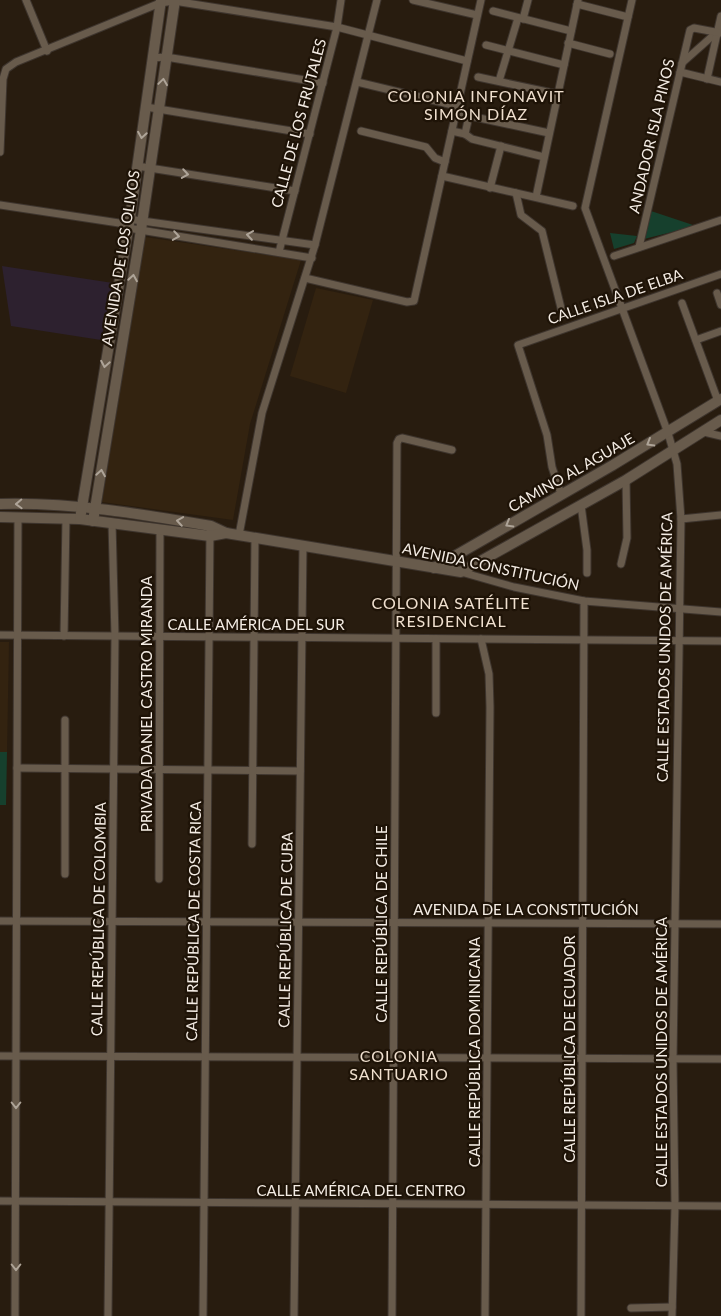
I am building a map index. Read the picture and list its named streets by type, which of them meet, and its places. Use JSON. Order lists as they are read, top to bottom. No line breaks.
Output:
{"streets":{"main road":["AVENIDA DE LOS OLIVOS","CAMINO AL AGUAJE","AVENIDA CONSTITUCIÓN"],"street":["CALLE DE LOS FRUTALES","ANDADOR ISLA PINOS","CALLE ISLA DE ELBA","CALLE AMÉRICA DEL SUR","CALLE ESTADOS UNIDOS DE AMÉRICA","PRIVADA DANIEL CASTRO MIRANDA","AVENIDA DE LA CONSTITUCIÓN","CALLE REPÚBLICA DE COLOMBIA","CALLE REPÚBLICA DE COSTA RICA","CALLE REPÚBLICA DE CHILE","CALLE REPÚBLICA DE CUBA","CALLE REPÚBLICA DE ECUADOR","CALLE REPÚBLICA DOMINICANA","CALLE AMÉRICA DEL CENTRO"]},"crossings":[["AVENIDA DE LOS OLIVOS","AVENIDA CONSTITUCIÓN"],["CALLE ISLA DE ELBA","CAMINO AL AGUAJE"],["CALLE ISLA DE ELBA","CALLE ESTADOS UNIDOS DE AMÉRICA"],["CAMINO AL AGUAJE","AVENIDA CONSTITUCIÓN"],["CAMINO AL AGUAJE","CALLE ESTADOS UNIDOS DE AMÉRICA"],["AVENIDA CONSTITUCIÓN","CALLE ESTADOS UNIDOS DE AMÉRICA"],["AVENIDA CONSTITUCIÓN","PRIVADA DANIEL CASTRO MIRANDA"],["AVENIDA CONSTITUCIÓN","CALLE REPÚBLICA DE COLOMBIA"],["AVENIDA CONSTITUCIÓN","CALLE REPÚBLICA DE COSTA RICA"],["AVENIDA CONSTITUCIÓN","CALLE REPÚBLICA DE CHILE"],["AVENIDA CONSTITUCIÓN","CALLE REPÚBLICA DE CUBA"],["AVENIDA CONSTITUCIÓN","CALLE REPÚBLICA DE ECUADOR"],["CALLE AMÉRICA DEL SUR","CALLE ESTADOS UNIDOS DE AMÉRICA"],["CALLE AMÉRICA DEL SUR","PRIVADA DANIEL CASTRO MIRANDA"],["CALLE AMÉRICA DEL SUR","CALLE REPÚBLICA DE COLOMBIA"],["CALLE AMÉRICA DEL SUR","CALLE REPÚBLICA DE COSTA RICA"],["CALLE AMÉRICA DEL SUR","CALLE REPÚBLICA DE CHILE"],["CALLE AMÉRICA DEL SUR","CALLE REPÚBLICA DE CUBA"],["CALLE AMÉRICA DEL SUR","CALLE REPÚBLICA DE ECUADOR"],["CALLE AMÉRICA DEL SUR","CALLE REPÚBLICA DOMINICANA"],["CALLE ESTADOS UNIDOS DE AMÉRICA","AVENIDA DE LA CONSTITUCIÓN"],["CALLE ESTADOS UNIDOS DE AMÉRICA","CALLE AMÉRICA DEL CENTRO"],["AVENIDA DE LA CONSTITUCIÓN","CALLE REPÚBLICA DE COLOMBIA"],["AVENIDA DE LA CONSTITUCIÓN","CALLE REPÚBLICA DE COSTA RICA"],["AVENIDA DE LA CONSTITUCIÓN","CALLE REPÚBLICA DE CHILE"],["AVENIDA DE LA CONSTITUCIÓN","CALLE REPÚBLICA DE CUBA"],["AVENIDA DE LA CONSTITUCIÓN","CALLE REPÚBLICA DE ECUADOR"],["AVENIDA DE LA CONSTITUCIÓN","CALLE REPÚBLICA DOMINICANA"],["CALLE REPÚBLICA DE COLOMBIA","CALLE AMÉRICA DEL CENTRO"],["CALLE REPÚBLICA DE COSTA RICA","CALLE AMÉRICA DEL CENTRO"],["CALLE REPÚBLICA DE CHILE","CALLE AMÉRICA DEL CENTRO"],["CALLE REPÚBLICA DE CUBA","CALLE AMÉRICA DEL CENTRO"],["CALLE REPÚBLICA DE ECUADOR","CALLE AMÉRICA DEL CENTRO"],["CALLE REPÚBLICA DOMINICANA","CALLE AMÉRICA DEL CENTRO"]],"districts":["COLONIA INFONAVIT SIMÓN DÍAZ","COLONIA SATÉLITE RESIDENCIAL","COLONIA SANTUARIO"]}
